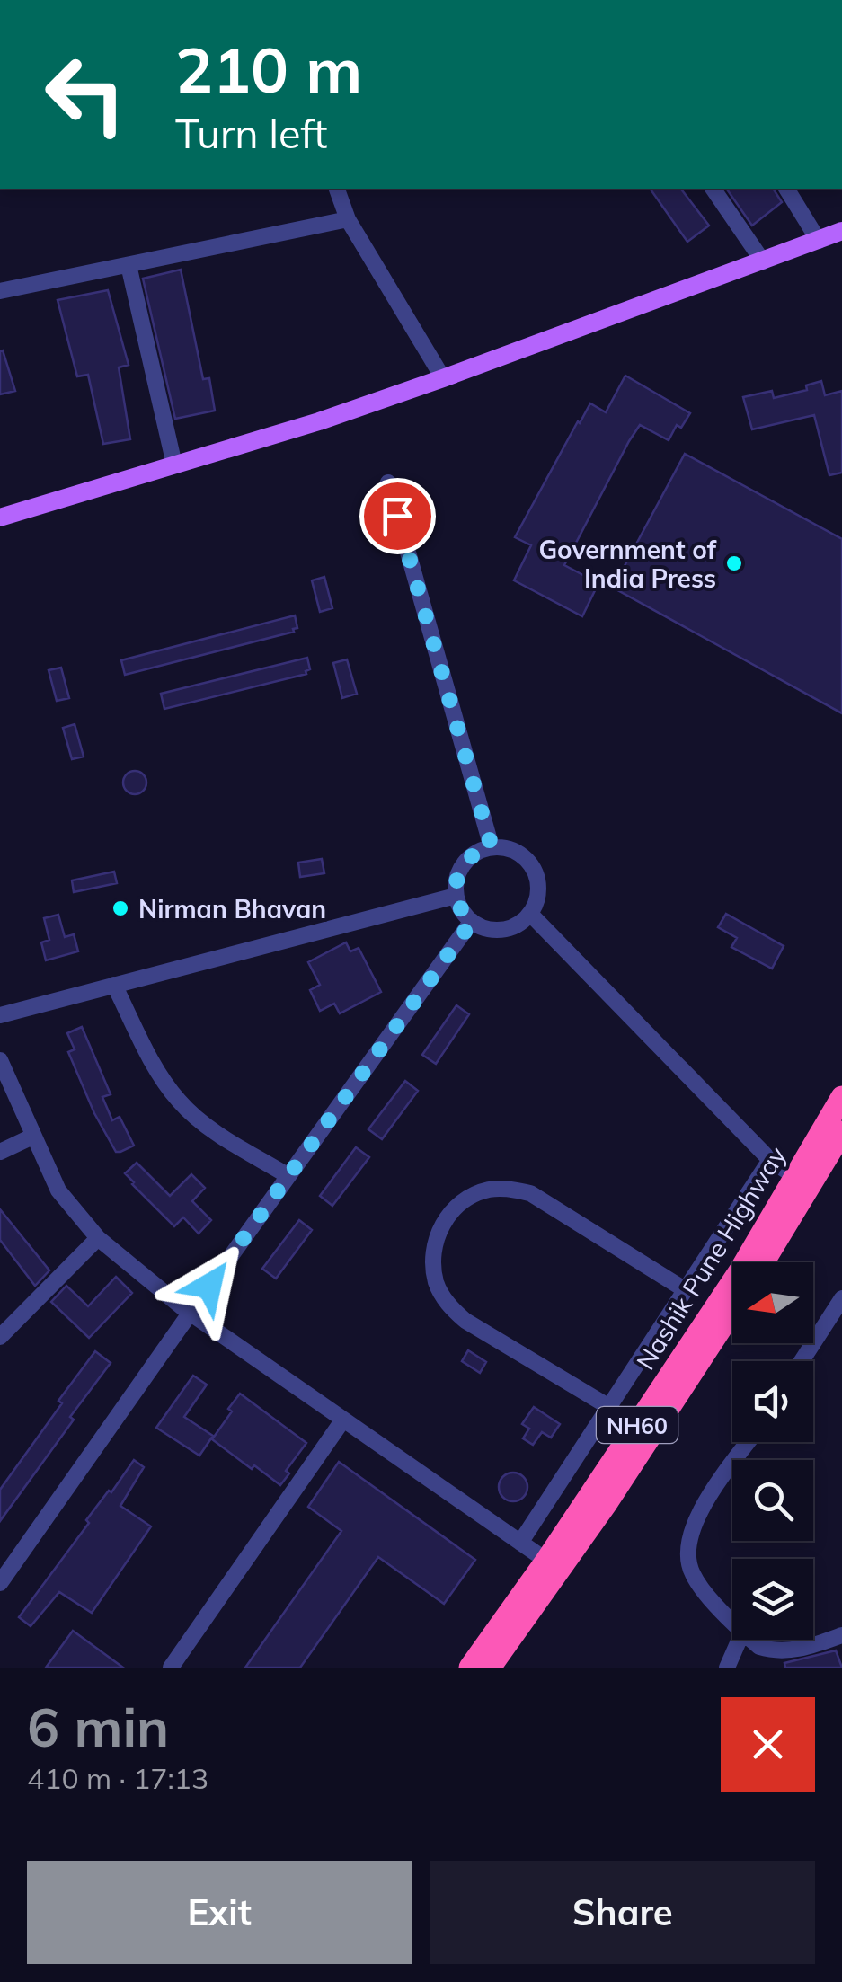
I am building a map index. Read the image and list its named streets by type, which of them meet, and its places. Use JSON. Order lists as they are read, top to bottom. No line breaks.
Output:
{"streets":{"highway":["Nashik Pune Highway","NH60"]},"places":["Government of India Press","Nirman Bhavan"],"north":"left","page":{"turn":["210 m","Turn left"],"heading":["6 min","410 m · 17:13"],"buttons":["Exit","Share"]}}
